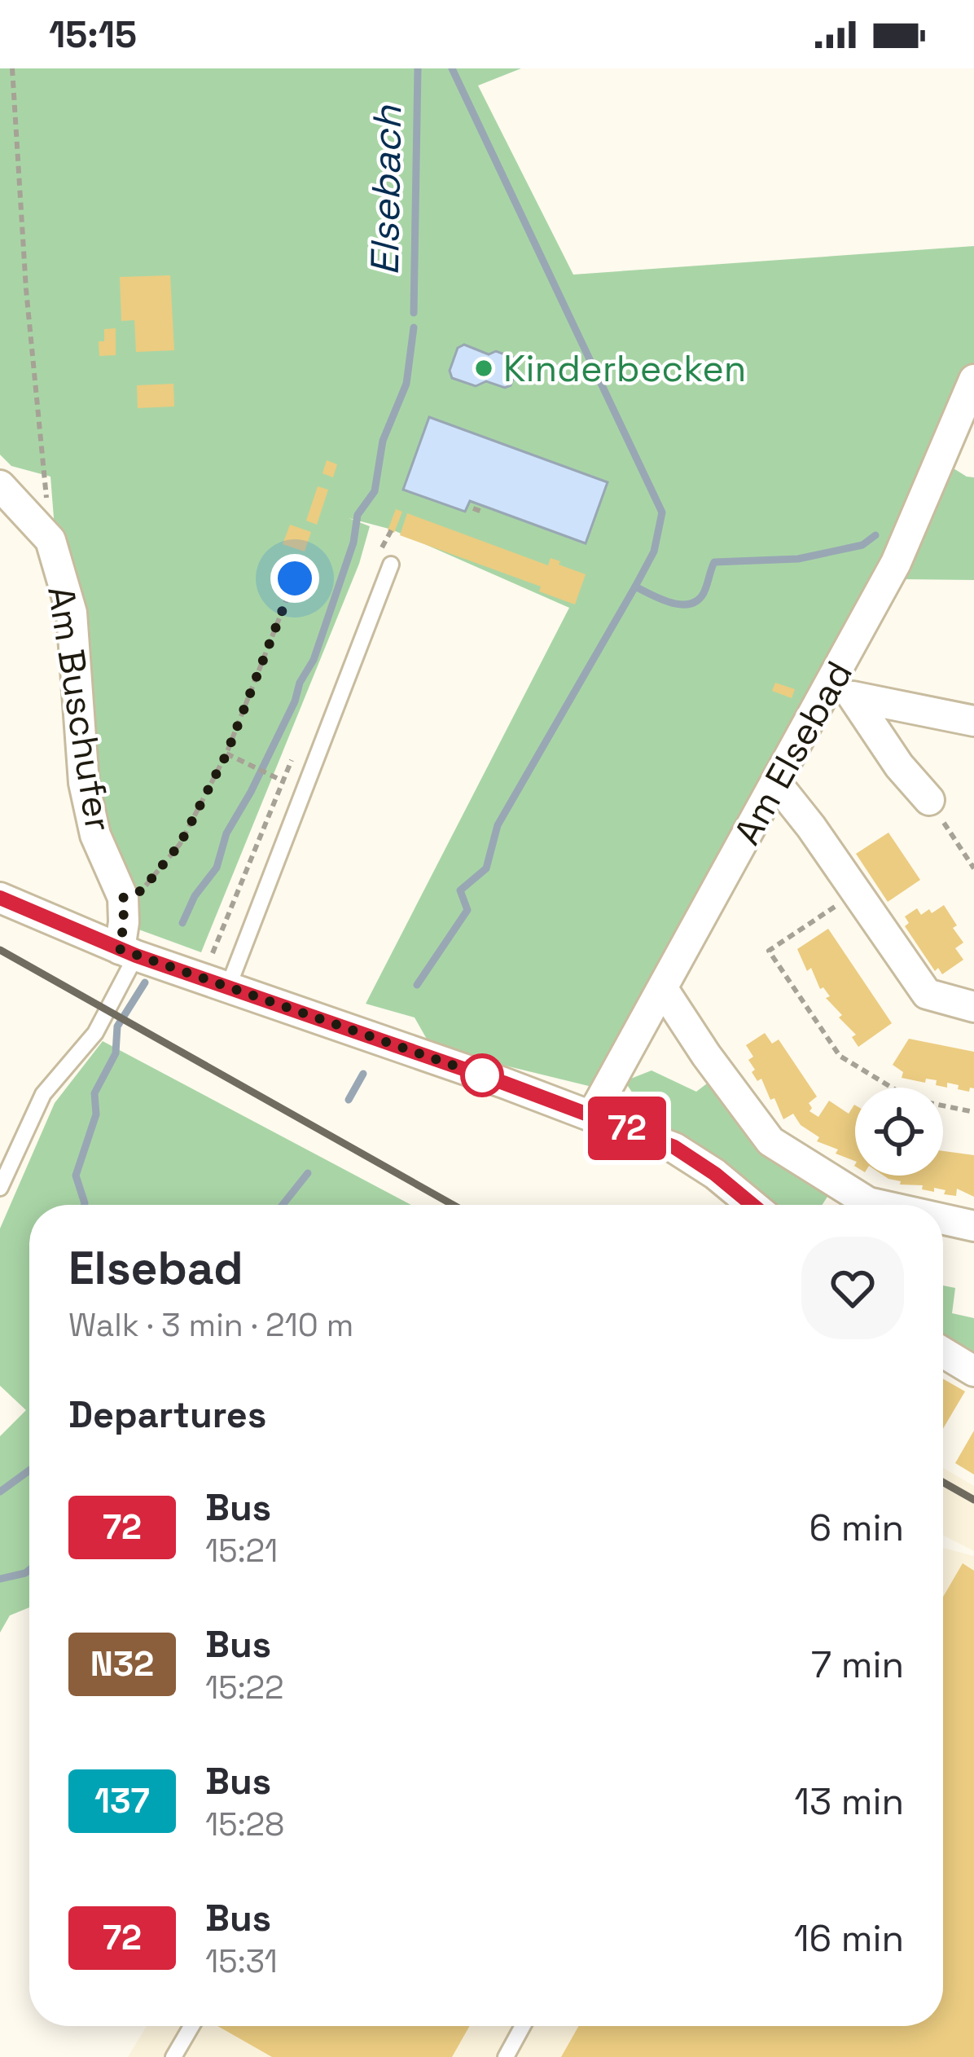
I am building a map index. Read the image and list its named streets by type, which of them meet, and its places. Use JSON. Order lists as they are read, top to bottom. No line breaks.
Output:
{"streets":{"street":["Am Buschufer","Am Elsebad"]},"water":["Elsebach"],"places":["Kinderbecken"],"lines":["bus line 72"],"page":{"status":"15:15","on_map":"72","heading":[["Elsebad","Walk · 3 min · 210 m"],"Departures"],"list":[{"mark":"72","name":"Bus","note":"15:21","value":"6 min"},{"mark":"N32","name":"Bus","note":"15:22","value":"7 min"},{"mark":"137","name":"Bus","note":"15:28","value":"13 min"},{"mark":"72","name":"Bus","note":"15:31","value":"16 min"}]}}
